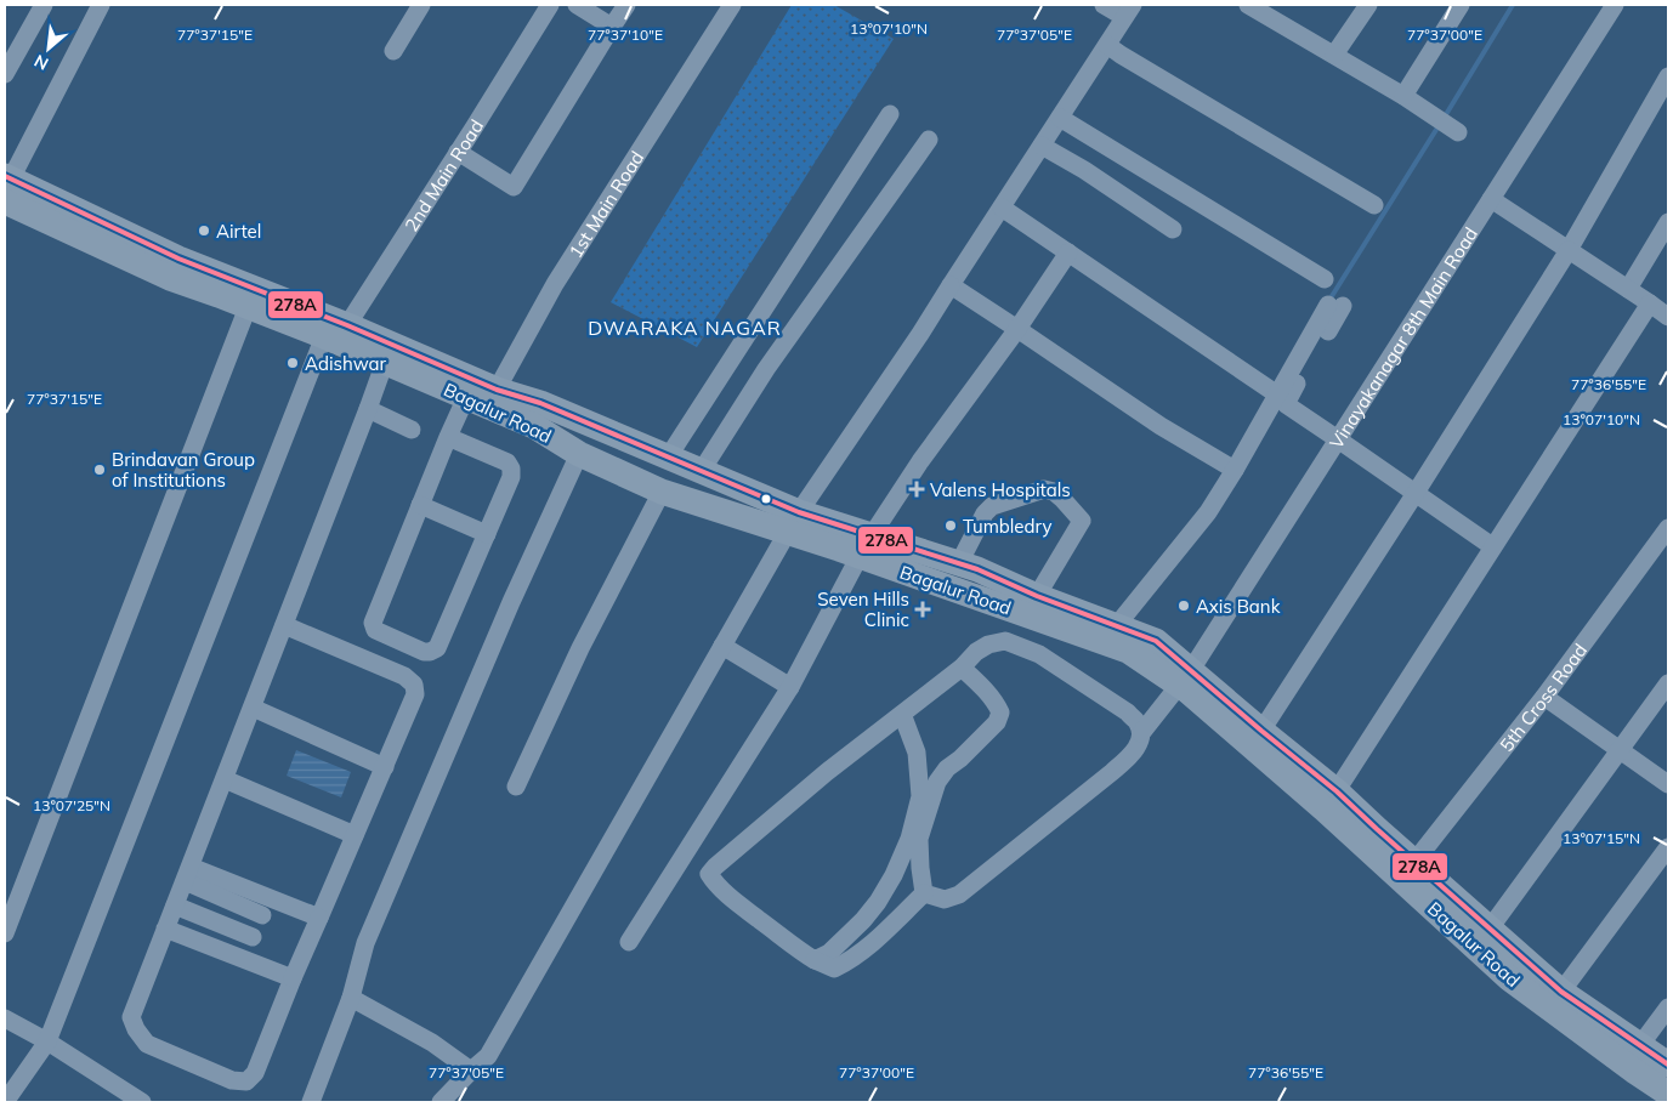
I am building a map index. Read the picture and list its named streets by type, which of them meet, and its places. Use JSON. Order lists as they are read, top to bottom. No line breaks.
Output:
{"streets":{"main road":["Bagalur Road"],"street":["2nd Main Road","1st Main Road","Vinayakanagar 8th Main Road","5th Cross Road"]},"crossings":[["2nd Main Road","Bagalur Road"],["1st Main Road","Bagalur Road"],["Vinayakanagar 8th Main Road","Bagalur Road"],["Bagalur Road","5th Cross Road"]],"districts":["DWARAKA NAGAR"],"places":{"other":["Airtel","Adishwar","Brindavan Group of Institutions","Tumbledry","Axis Bank"],"health":["Valens Hospitals","Seven Hills Clinic"]},"lines":["transit line 278A"],"north":"bottom left","coordinates":["13°07'10\"N","77°37'15\"E","77°37'10\"E","77°37'05\"E","77°37'00\"E","77°36'55\"E","13°07'25\"N","13°07'15\"N"]}
